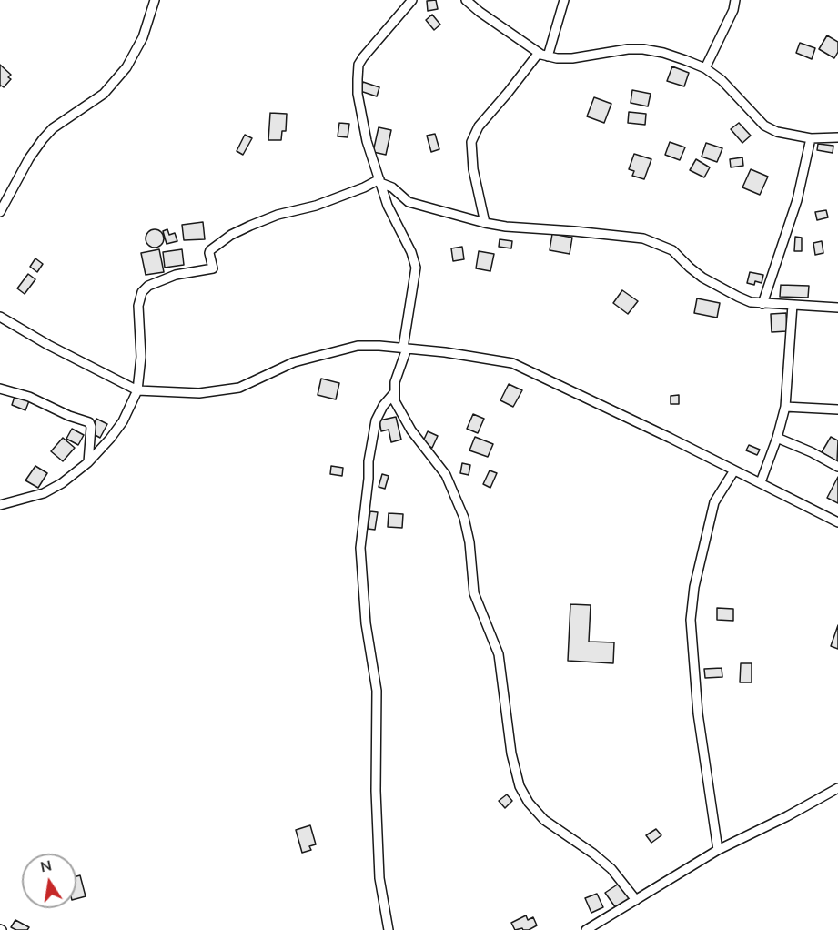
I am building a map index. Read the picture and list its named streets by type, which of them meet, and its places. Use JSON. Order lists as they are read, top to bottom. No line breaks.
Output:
{"north":"top"}
